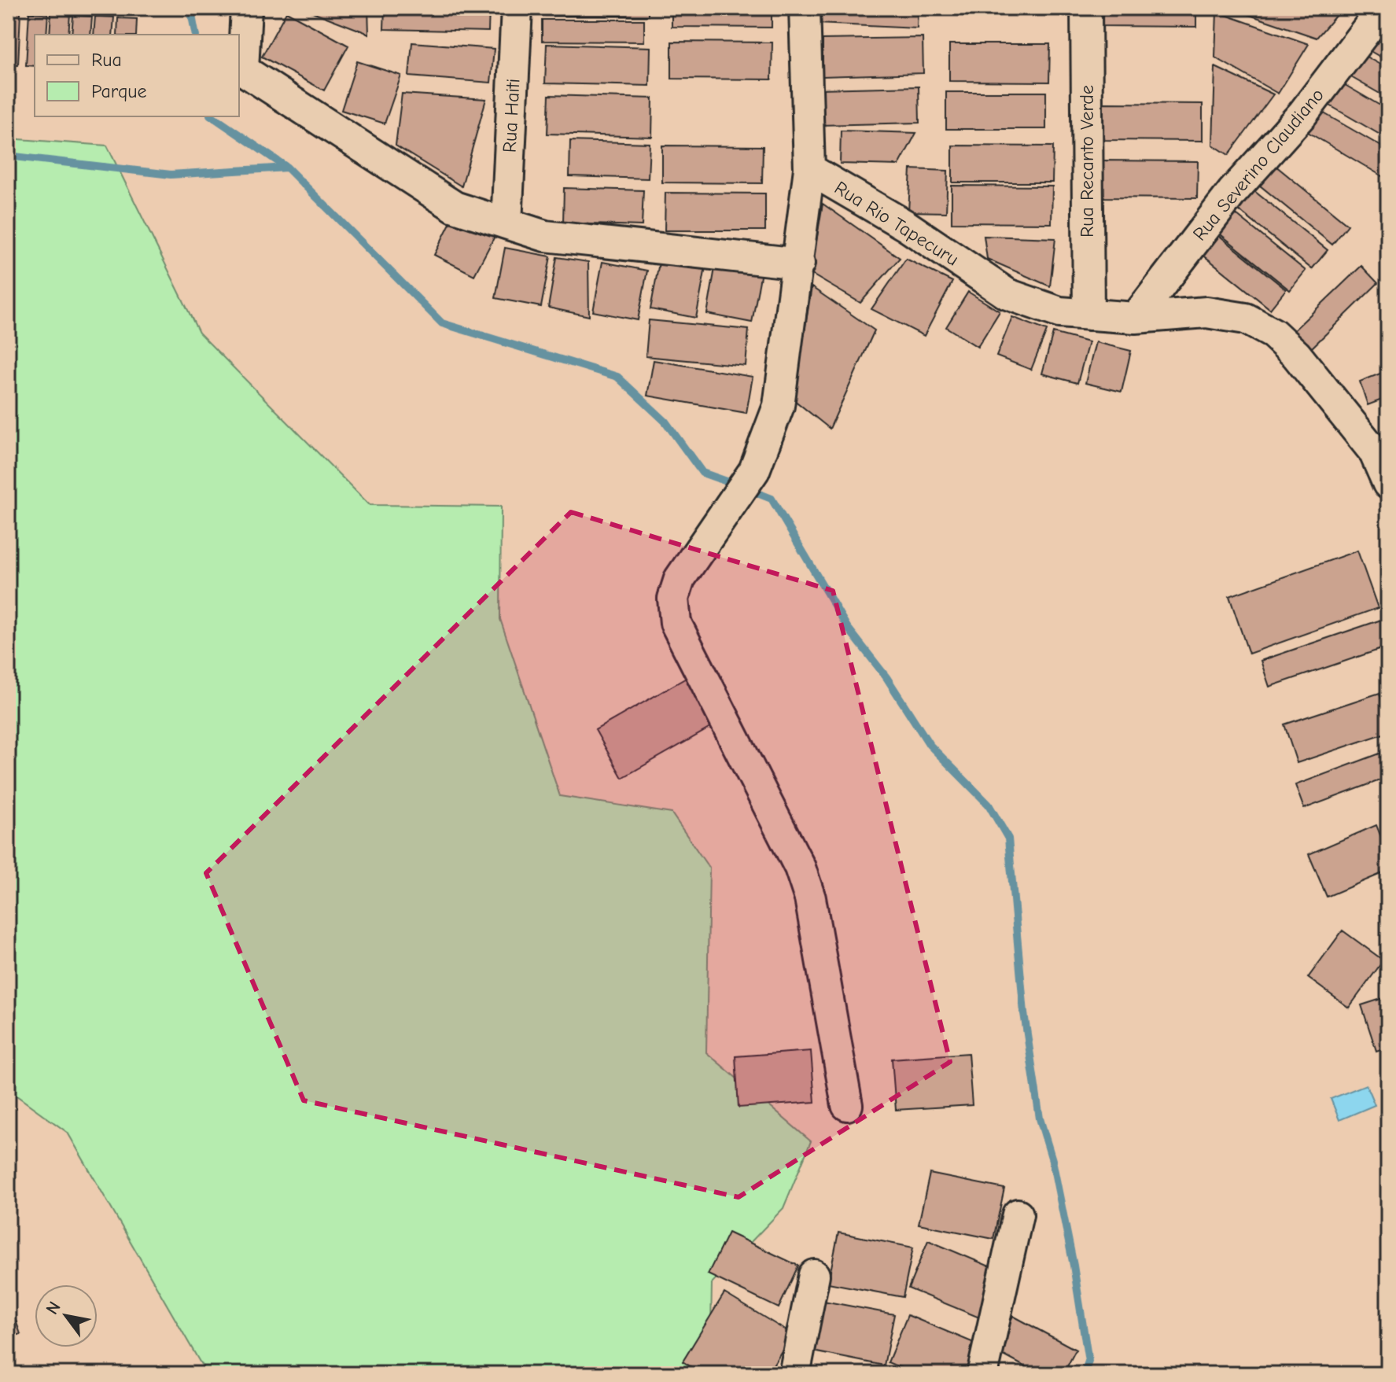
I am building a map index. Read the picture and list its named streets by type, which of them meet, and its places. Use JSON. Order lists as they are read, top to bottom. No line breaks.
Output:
{"streets":{"street":["Rua Haiti","Rua Recanto Verde","Rua Severino Claudiano","Rua Rio Tapecuru"]},"crossings":[["Rua Recanto Verde","Rua Rio Tapecuru"],["Rua Severino Claudiano","Rua Rio Tapecuru"]],"legend":["Rua","Parque"],"north":"top left"}
